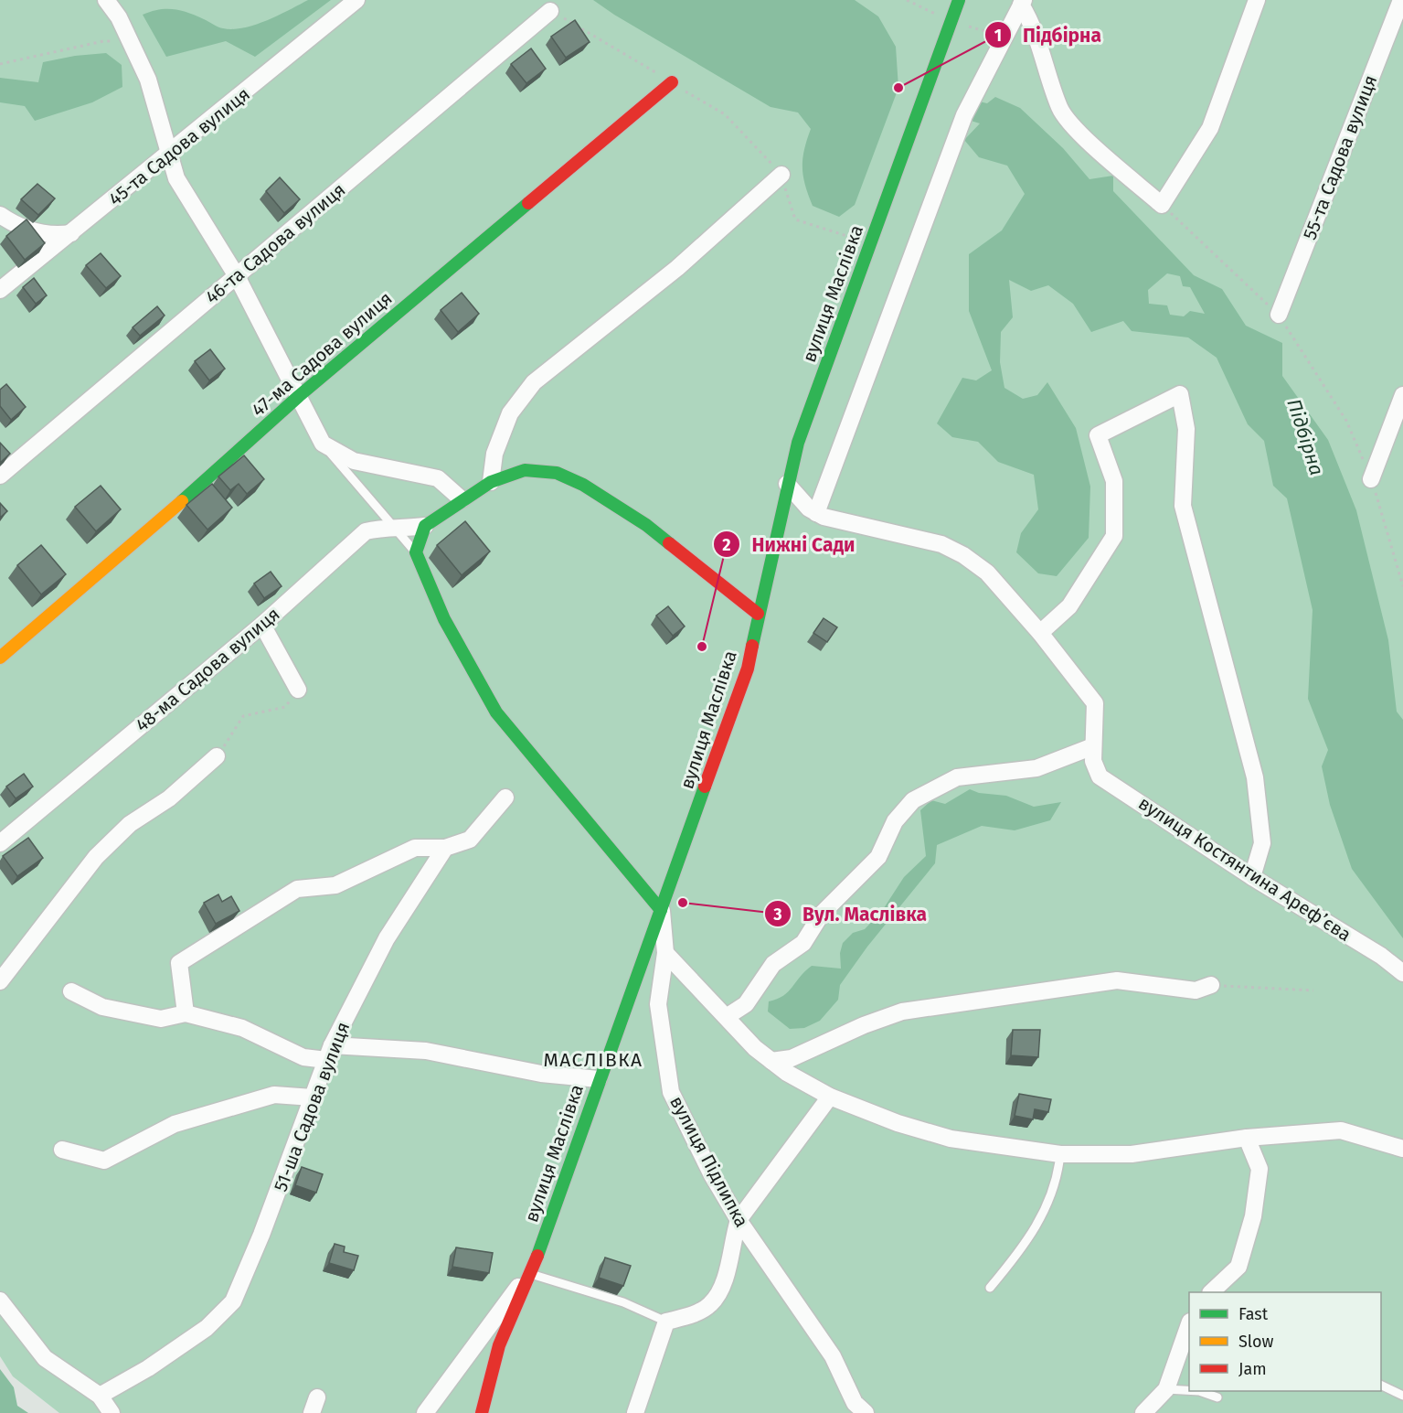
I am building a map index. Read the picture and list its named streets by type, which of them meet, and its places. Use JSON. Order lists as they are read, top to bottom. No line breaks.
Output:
{"streets":{"street":["45-та Садова вулиця","55-та Садова вулиця","46-та Садова вулиця","вулиця Маслівка","47-ма Садова вулиця","48-ма Садова вулиця","вулиця Костянтина Арефʼєва","51-ша Садова вулиця","вулиця Підлипка"]},"crossings":[["вулиця Маслівка","вулиця Підлипка"]],"districts":["МАСЛІВКА"],"water":["Підбірна"],"places":["Підбірна","Нижні Сади","Вул. Маслівка"],"legend":["Fast","Slow","Jam"]}
